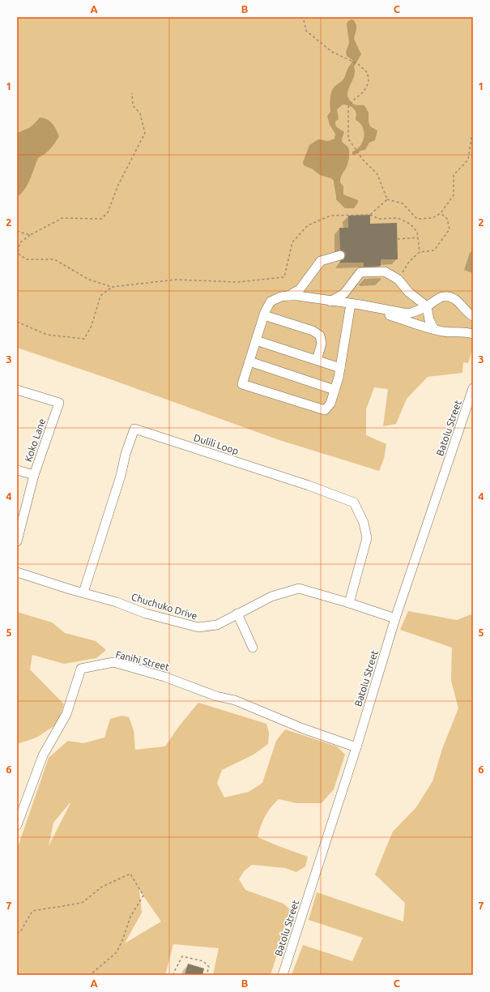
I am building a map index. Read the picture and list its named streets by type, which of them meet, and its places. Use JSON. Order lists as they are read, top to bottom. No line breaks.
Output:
{"streets":{"street":["Batolu Street","Koko Lane","Dulili Loop","Chuchuko Drive","Fanihi Street"]},"crossings":[["Batolu Street","Chuchuko Drive"],["Batolu Street","Fanihi Street"],["Dulili Loop","Chuchuko Drive"]],"grid":{"columns":["A","B","C"],"rows":["1","2","3","4","5","6","7"]}}
